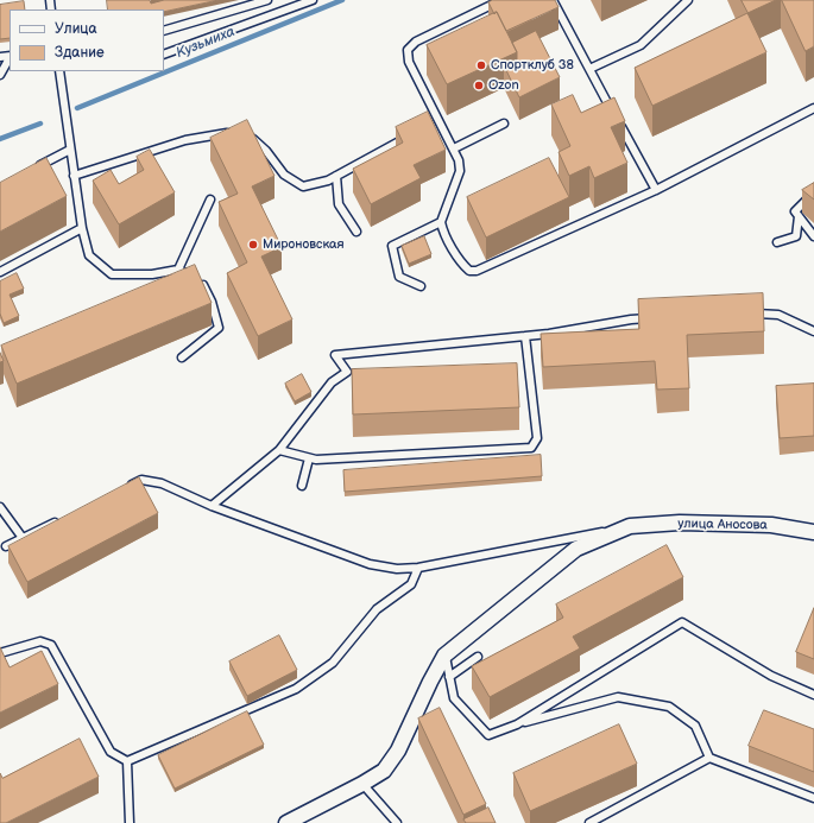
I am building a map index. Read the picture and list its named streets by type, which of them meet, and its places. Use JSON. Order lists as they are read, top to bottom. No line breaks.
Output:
{"streets":{"street":["улица Аносова"]},"water":["Кузьмиха"],"places":["Спортклуб 38","Ozon","Мироновская"],"legend":["Улица","Здание"]}
